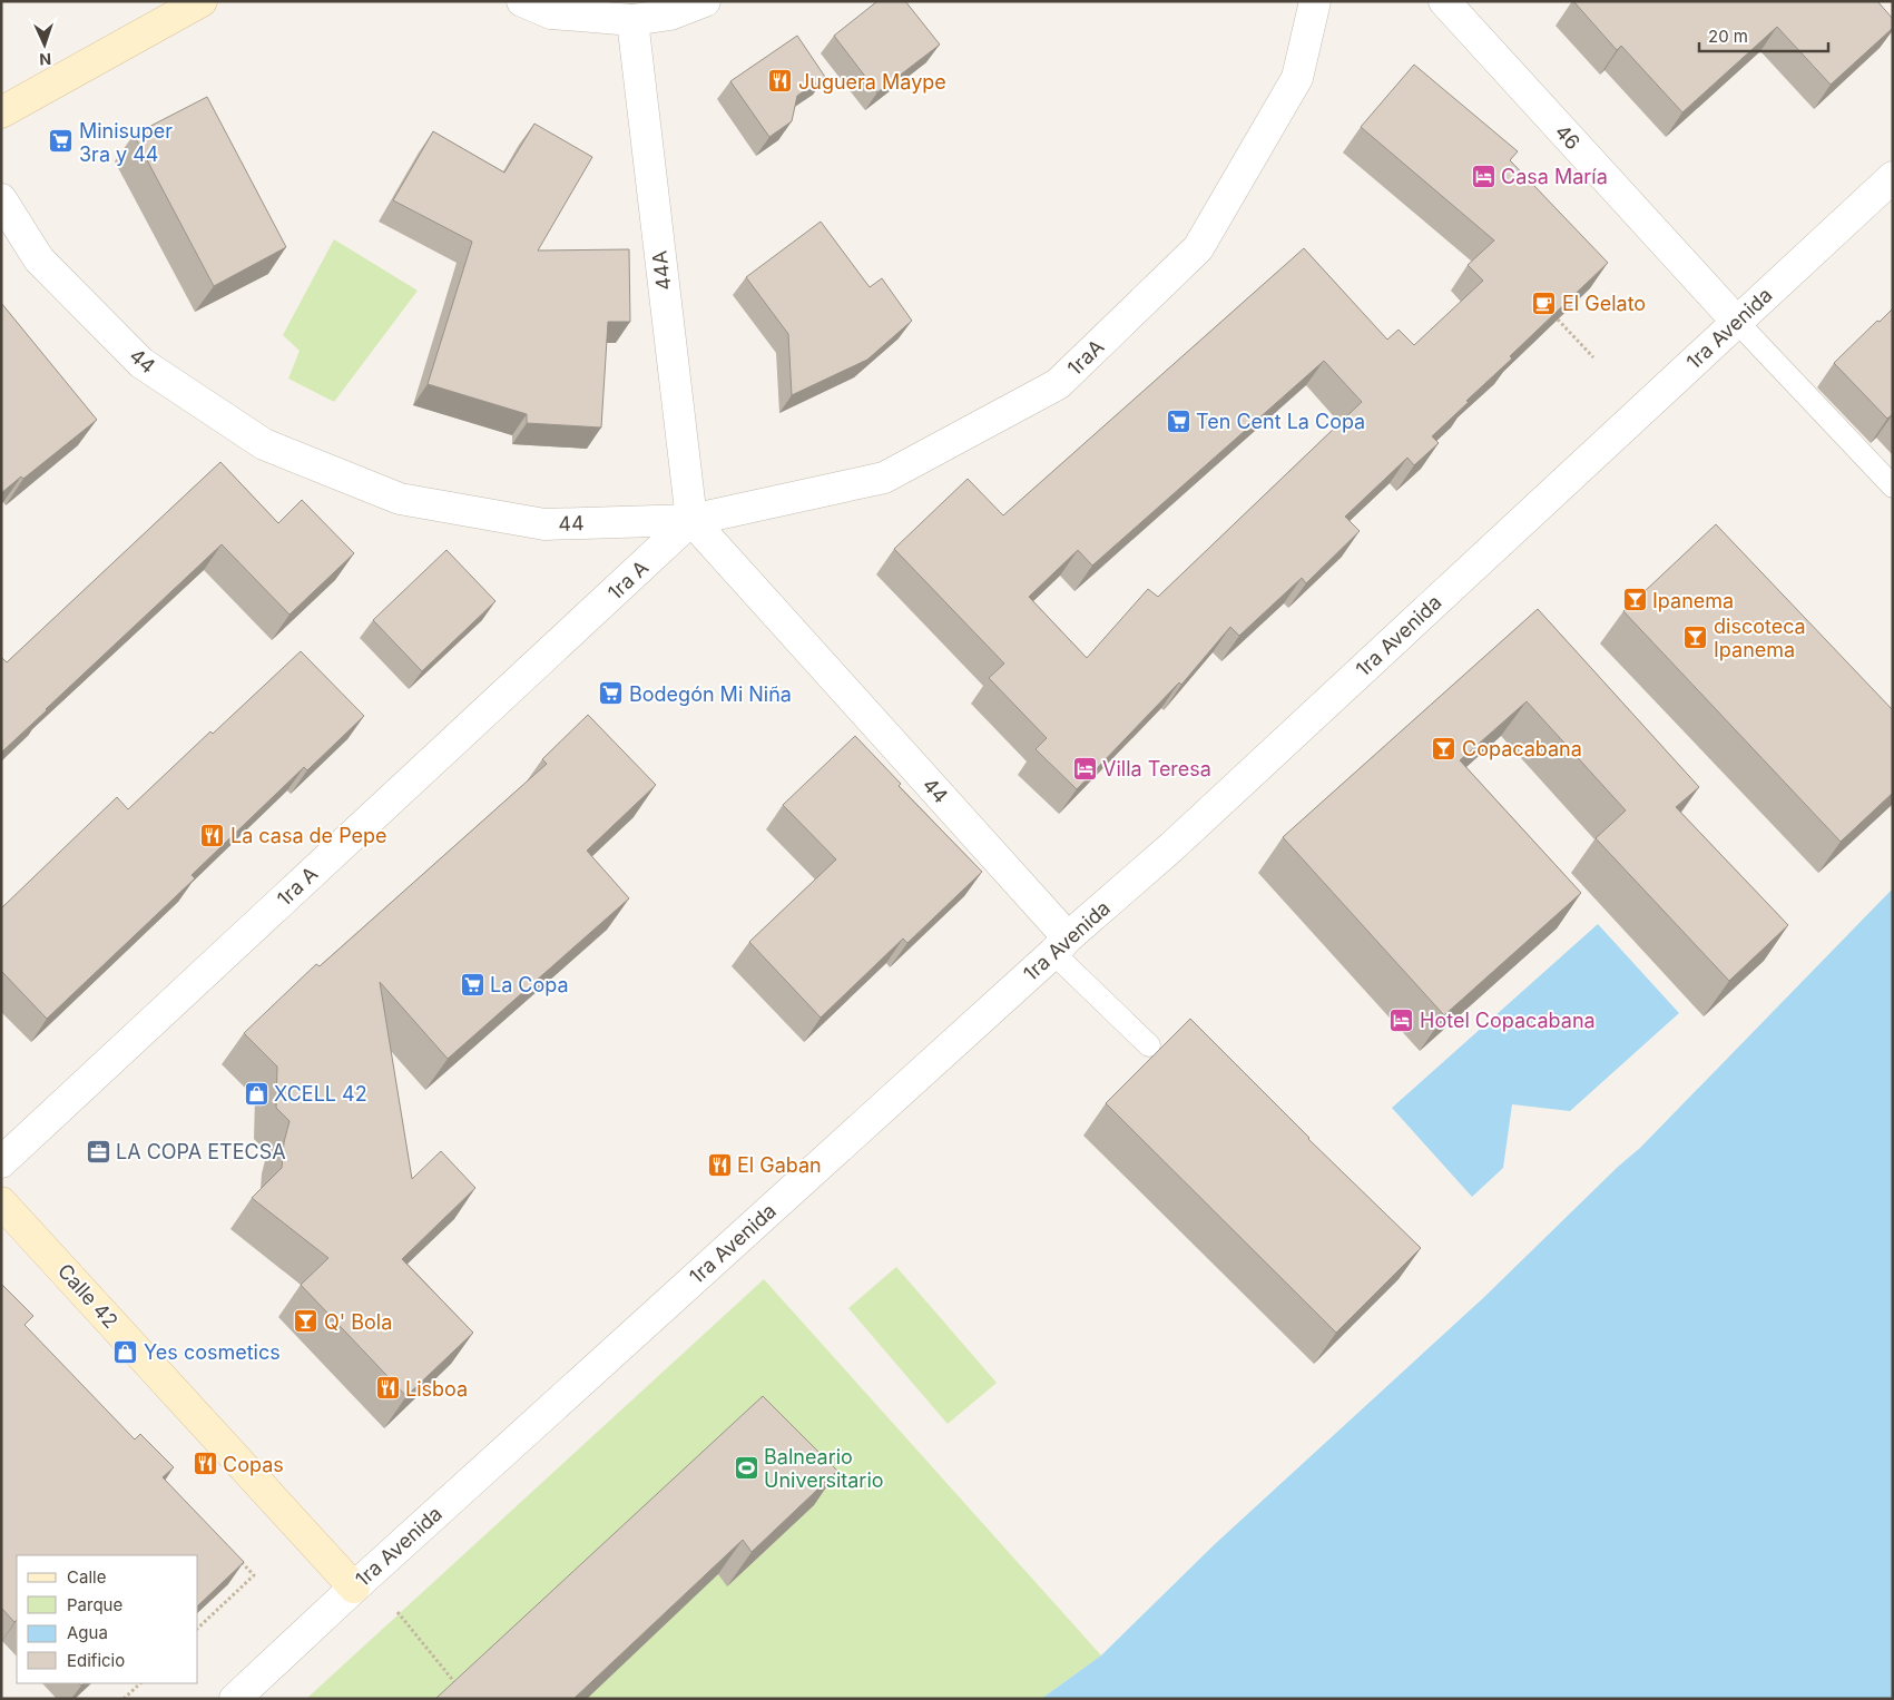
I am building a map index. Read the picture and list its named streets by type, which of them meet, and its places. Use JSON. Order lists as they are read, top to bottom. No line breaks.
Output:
{"streets":{"main road":["Calle 42"],"street":["46","44A","1ra Avenida","1raA","44","1ra A"]},"crossings":[["46","1ra Avenida"],["44A","1raA"],["44A","44"],["44A","1ra A"],["1ra Avenida","44"],["1ra Avenida","Calle 42"],["1raA","44"],["1raA","1ra A"],["44","1ra A"]],"places":{"restaurant":["Juguera Maype","La casa de Pepe","El Gaban","Lisboa","Copas"],"supermarket":["Minisuper 3ra y 44","Ten Cent La Copa","Bodegón Mi Niña","La Copa"],"hotel":["Casa María","Villa Teresa","Hotel Copacabana"],"cafe":["El Gelato"],"bar":["Ipanema","discoteca Ipanema","Copacabana","Q' Bola"],"shop":["XCELL 42","Yes cosmetics"],"office":["LA COPA ETECSA"],"sports":["Balneario Universitario"]},"legend":["Calle","Parque","Agua","Edificio"],"scale_bar":"20 m","north":"bottom"}
